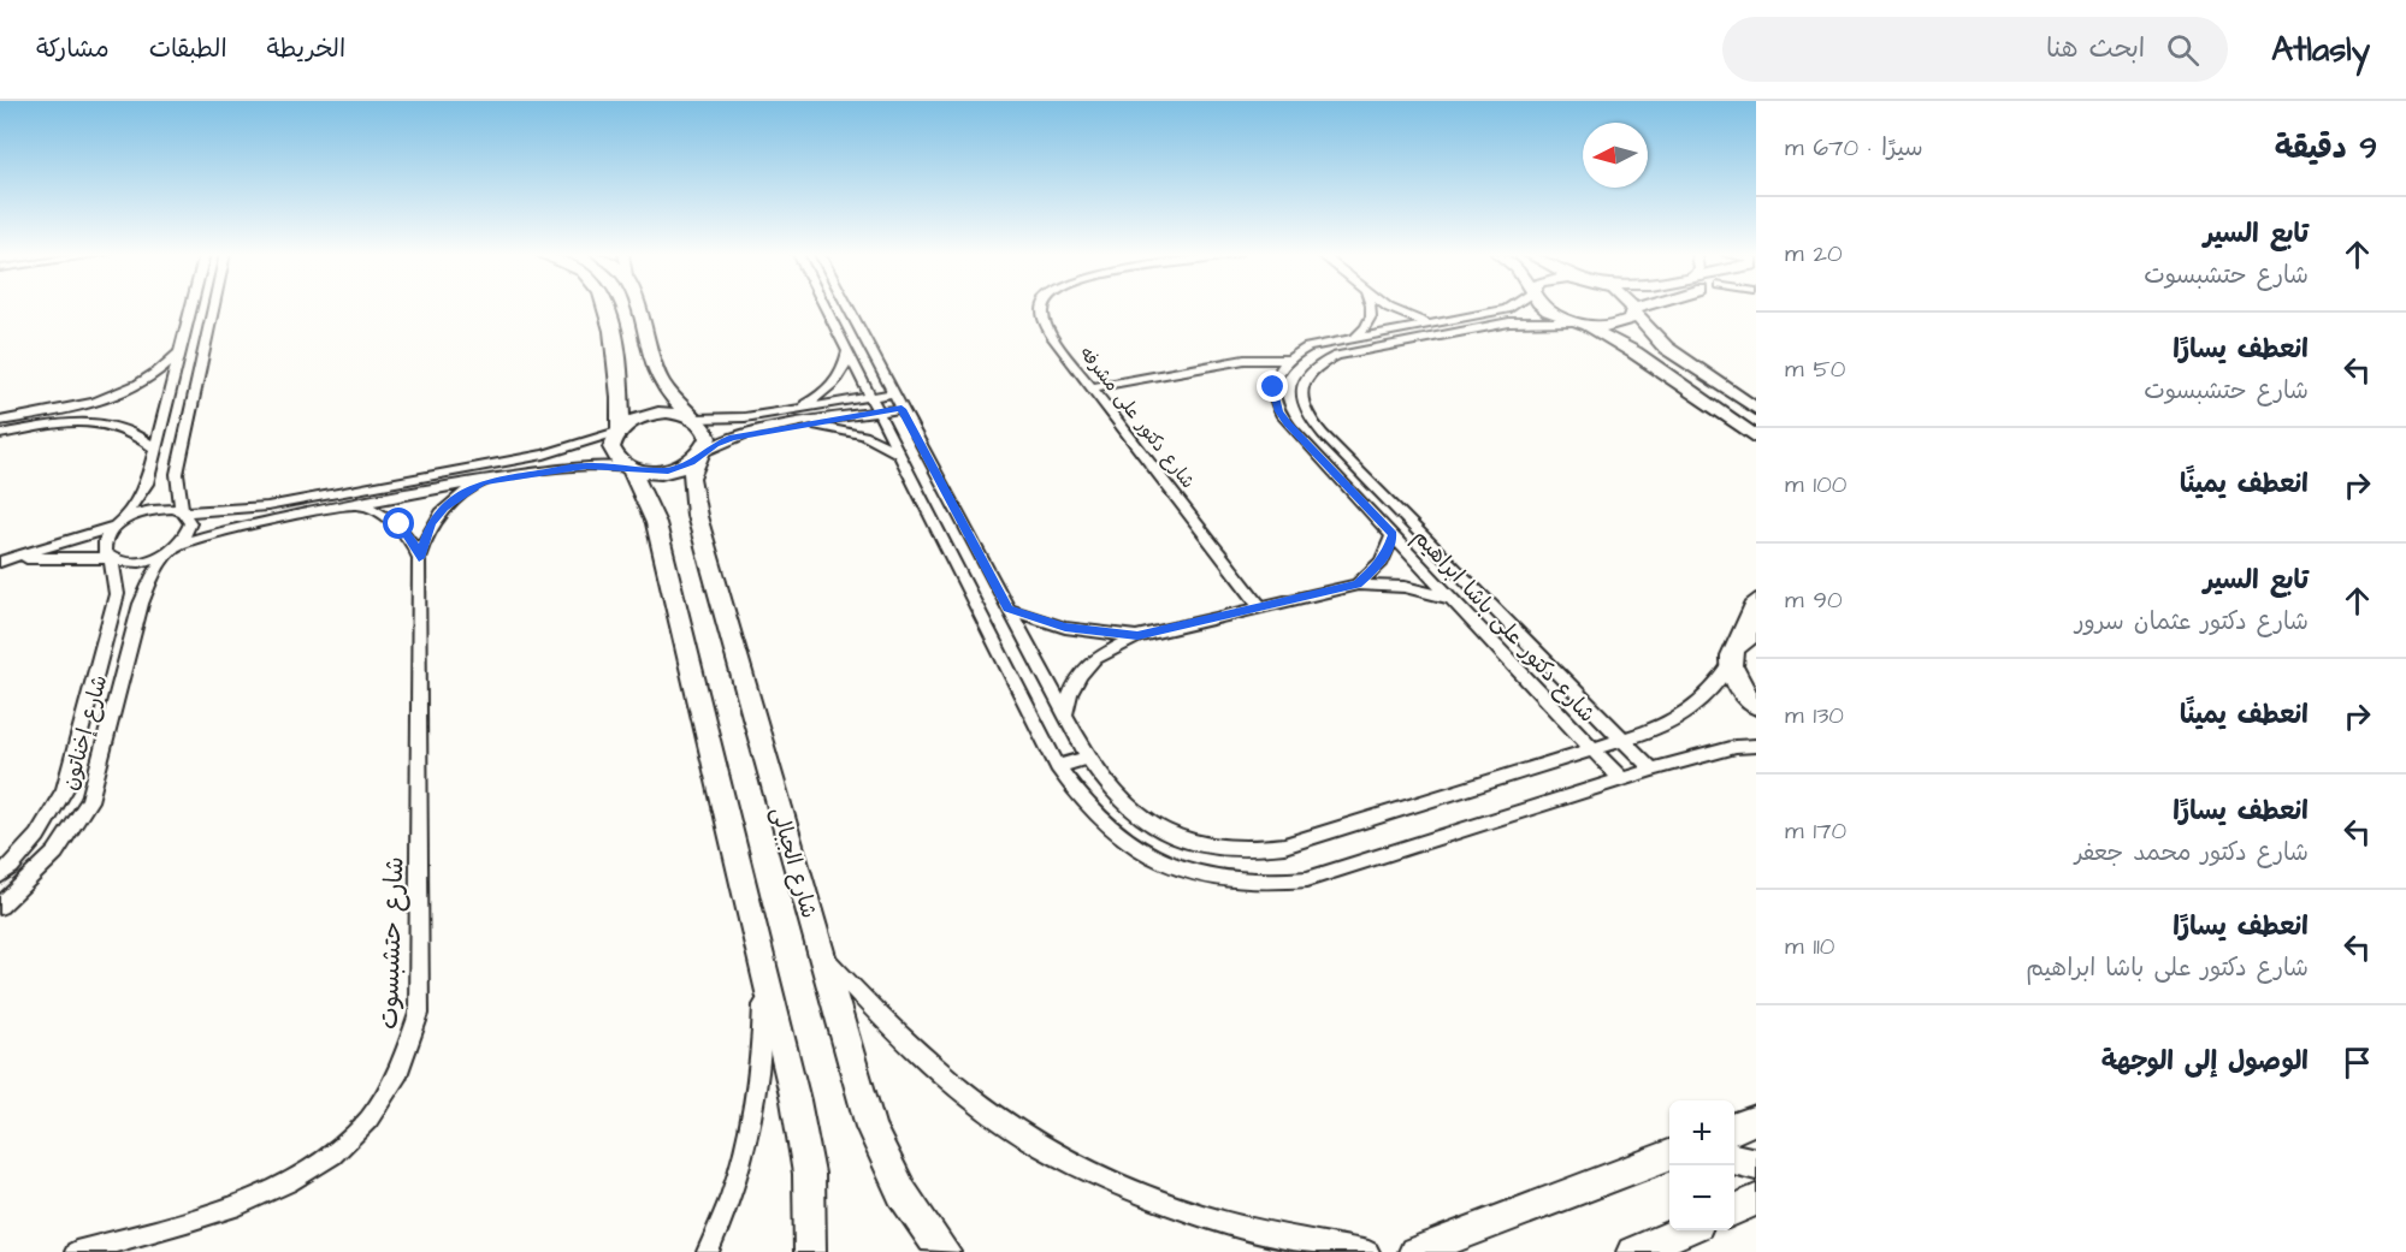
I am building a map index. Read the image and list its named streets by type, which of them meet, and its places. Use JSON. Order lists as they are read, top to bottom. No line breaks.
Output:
{"streets":{"street":["شارع دكتور على مشرفه","شارع دكتور على باشا ابراهيم","شارع إخناتون","شارع الجبالى","شارع حتشبسوت"]},"north":"left","page":{"header":"Atlasly","search":"ابحث هنا","nav":["الخريطة","الطبقات","مشاركة"],"heading":["9 دقيقة","سيرًا · 670 m"],"list":[["تابع السير","شارع حتشبسوت","20 m"],["انعطف يسارًا","شارع حتشبسوت","50 m"],["انعطف يمينًا","100 m"],["تابع السير","شارع دكتور عثمان سرور","90 m"],["انعطف يمينًا","130 m"],["انعطف يسارًا","شارع دكتور محمد جعفر","170 m"],["انعطف يسارًا","شارع دكتور على باشا ابراهيم","110 m"],"الوصول إلى الوجهة"],"map_buttons":["+","−"]}}
